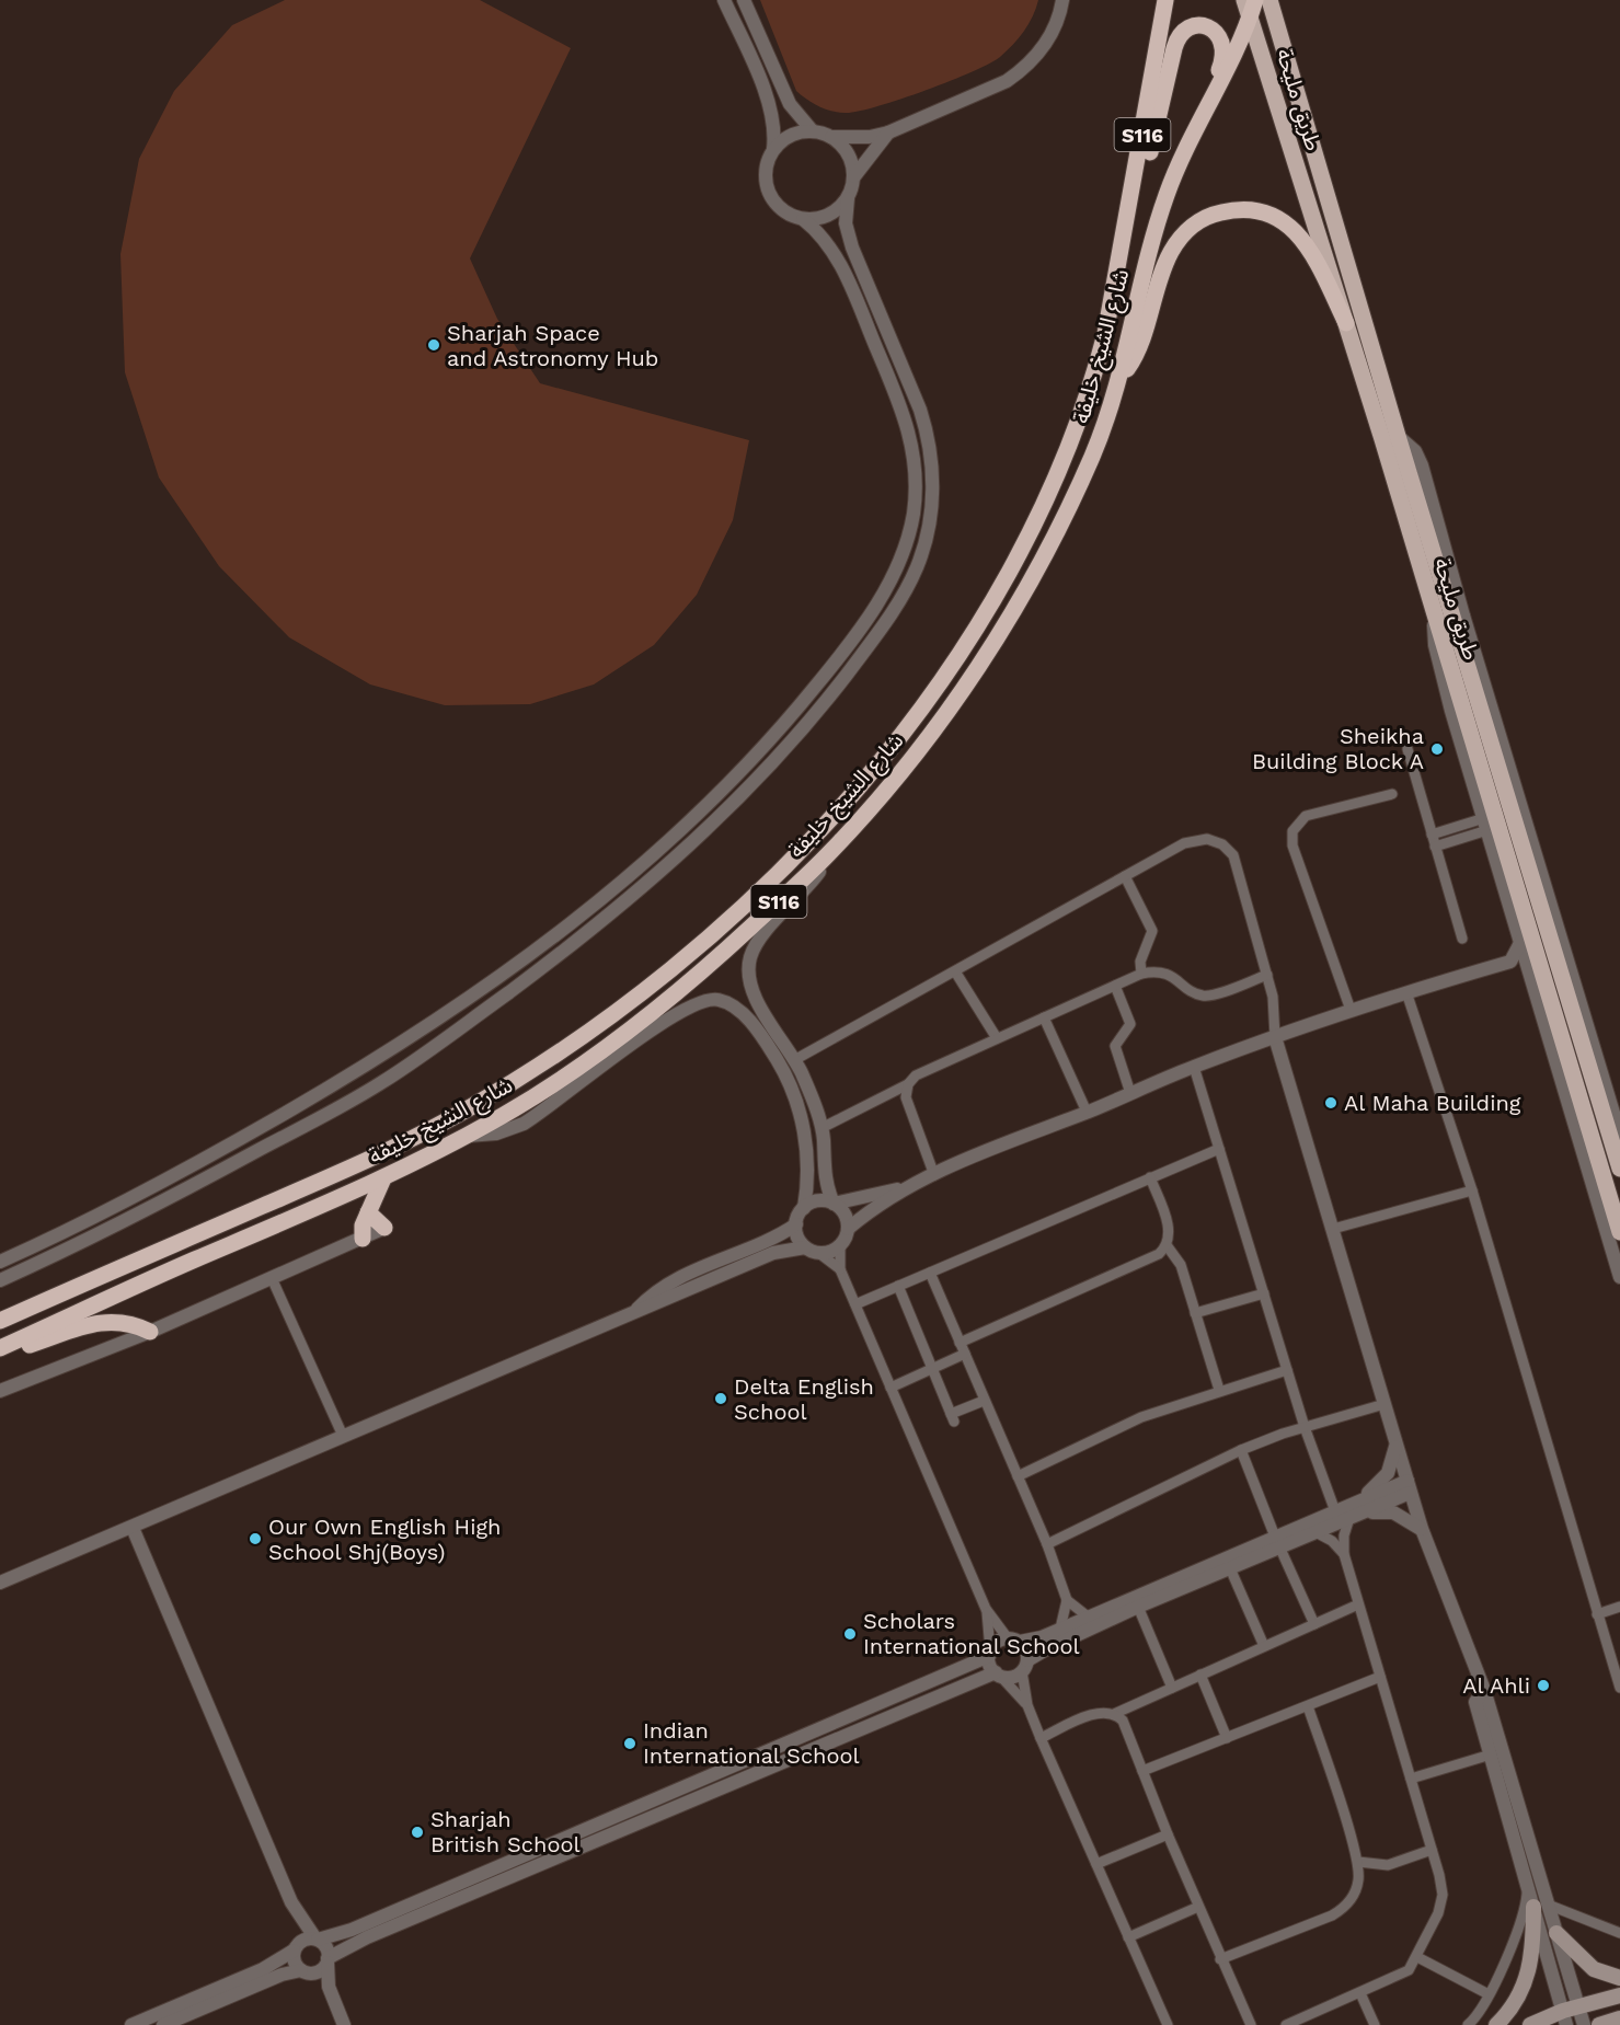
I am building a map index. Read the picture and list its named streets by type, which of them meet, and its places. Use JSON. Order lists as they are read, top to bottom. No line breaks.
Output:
{"streets":{"highway":["S116","شارع الشيخ خليفة"],"main road":["طريق مليحة"]},"crossings":[["طريق مليحة","شارع الشيخ خليفة"]],"places":["Sharjah Space and Astronomy Hub","Sheikha Building Block A","Al Maha Building","Delta English School","Our Own English High School Shj(Boys)","Scholars International School","Al Ahli","Indian International School","Sharjah British School"]}
